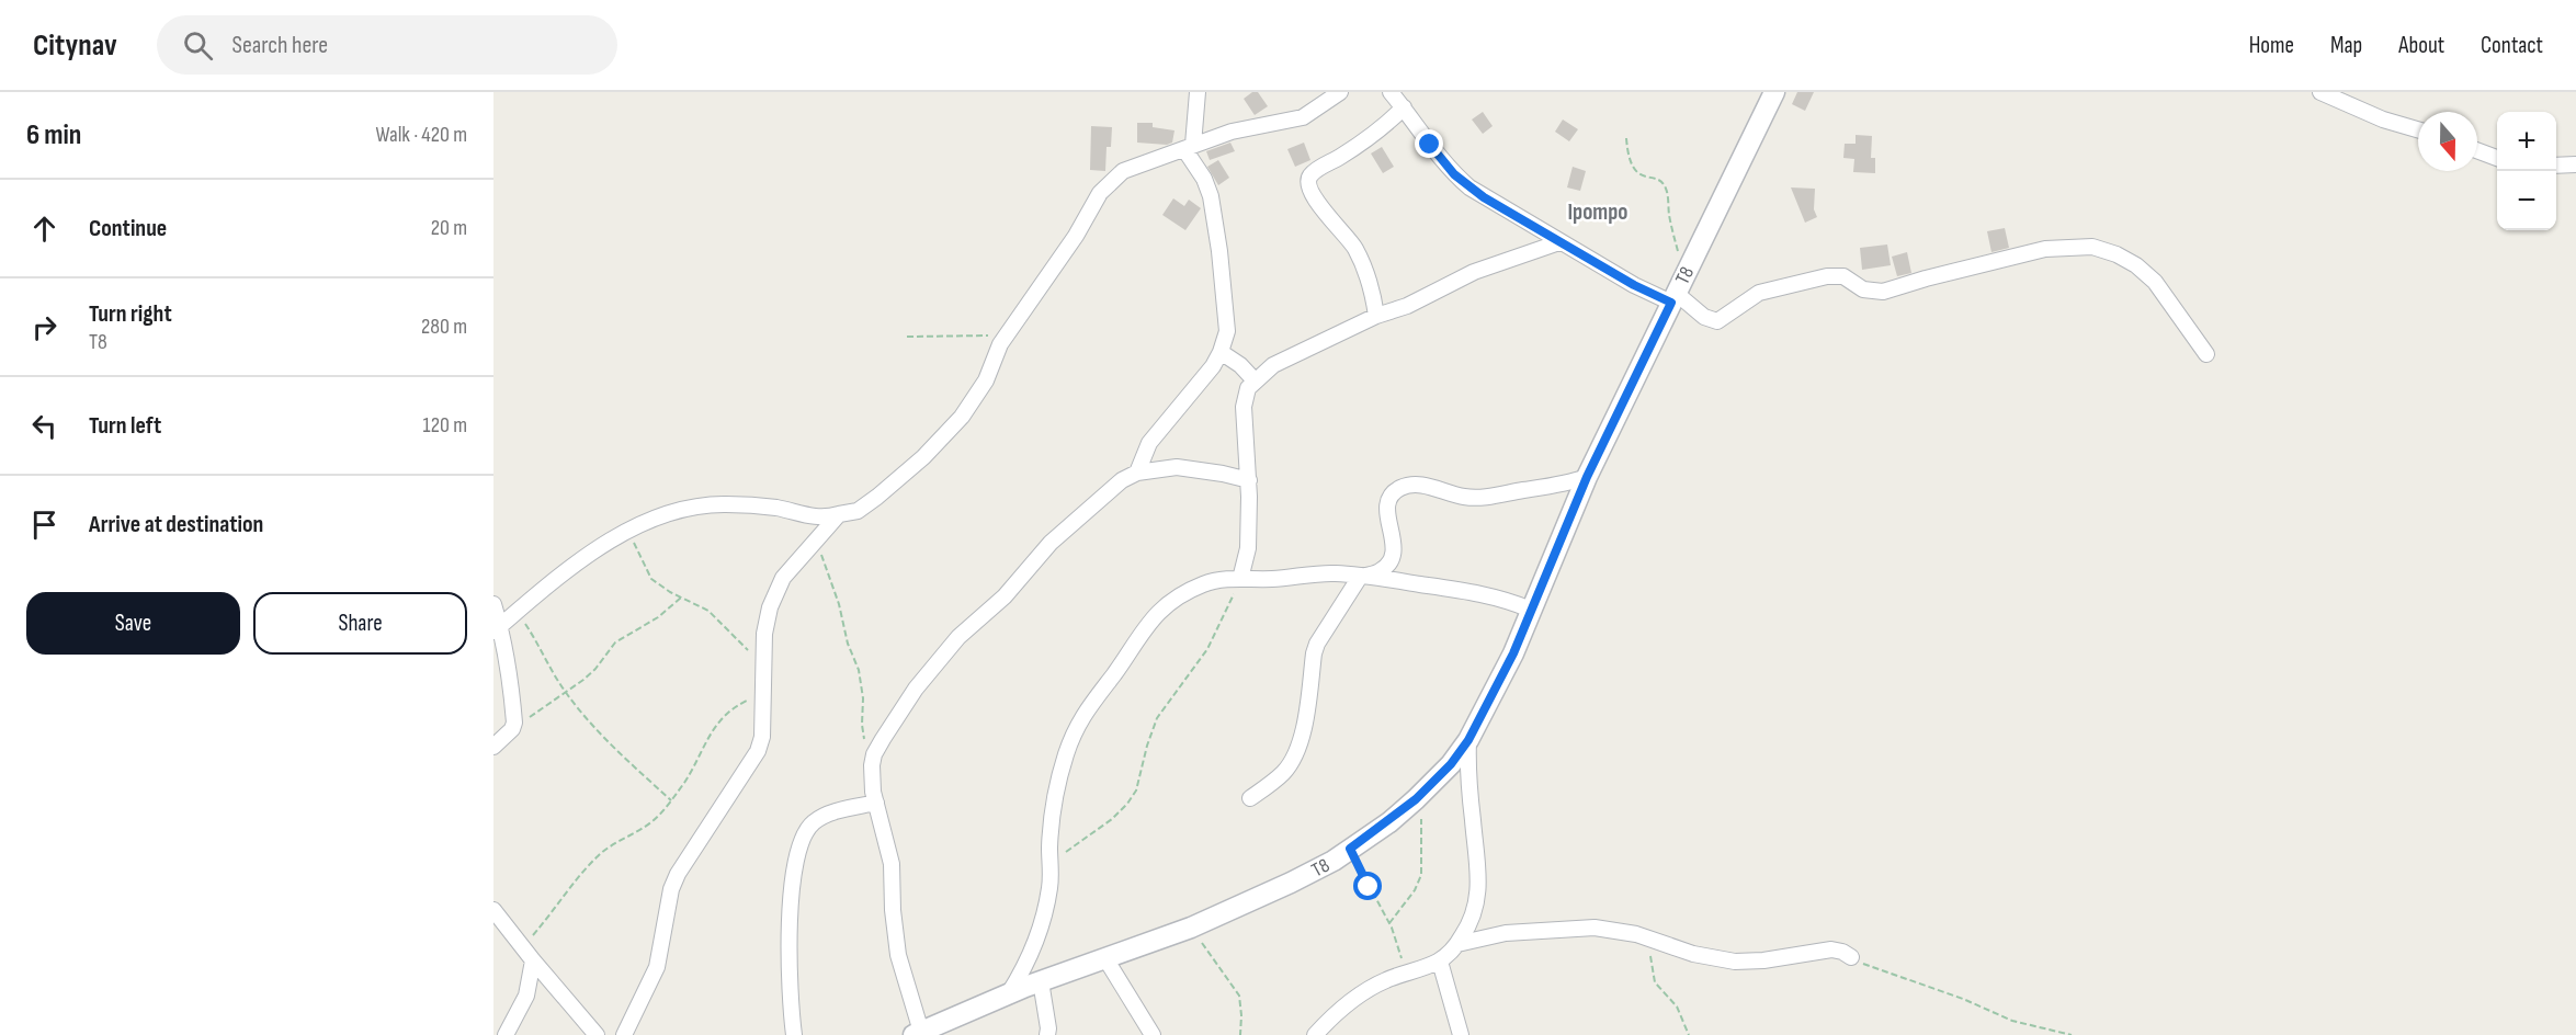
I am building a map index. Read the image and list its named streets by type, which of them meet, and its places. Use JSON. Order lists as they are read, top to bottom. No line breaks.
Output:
{"streets":{"street":["T8"]},"districts":["Ipompo"],"north":"bottom","page":{"header":"Citynav","search":"Search here","nav":["Home","Map","About","Contact"],"heading":["6 min","Walk · 420 m"],"map_buttons":["+","−"],"list":[["Continue","20 m"],["Turn right","T8","280 m"],["Turn left","120 m"],"Arrive at destination"],"buttons":["Save","Share"]}}
